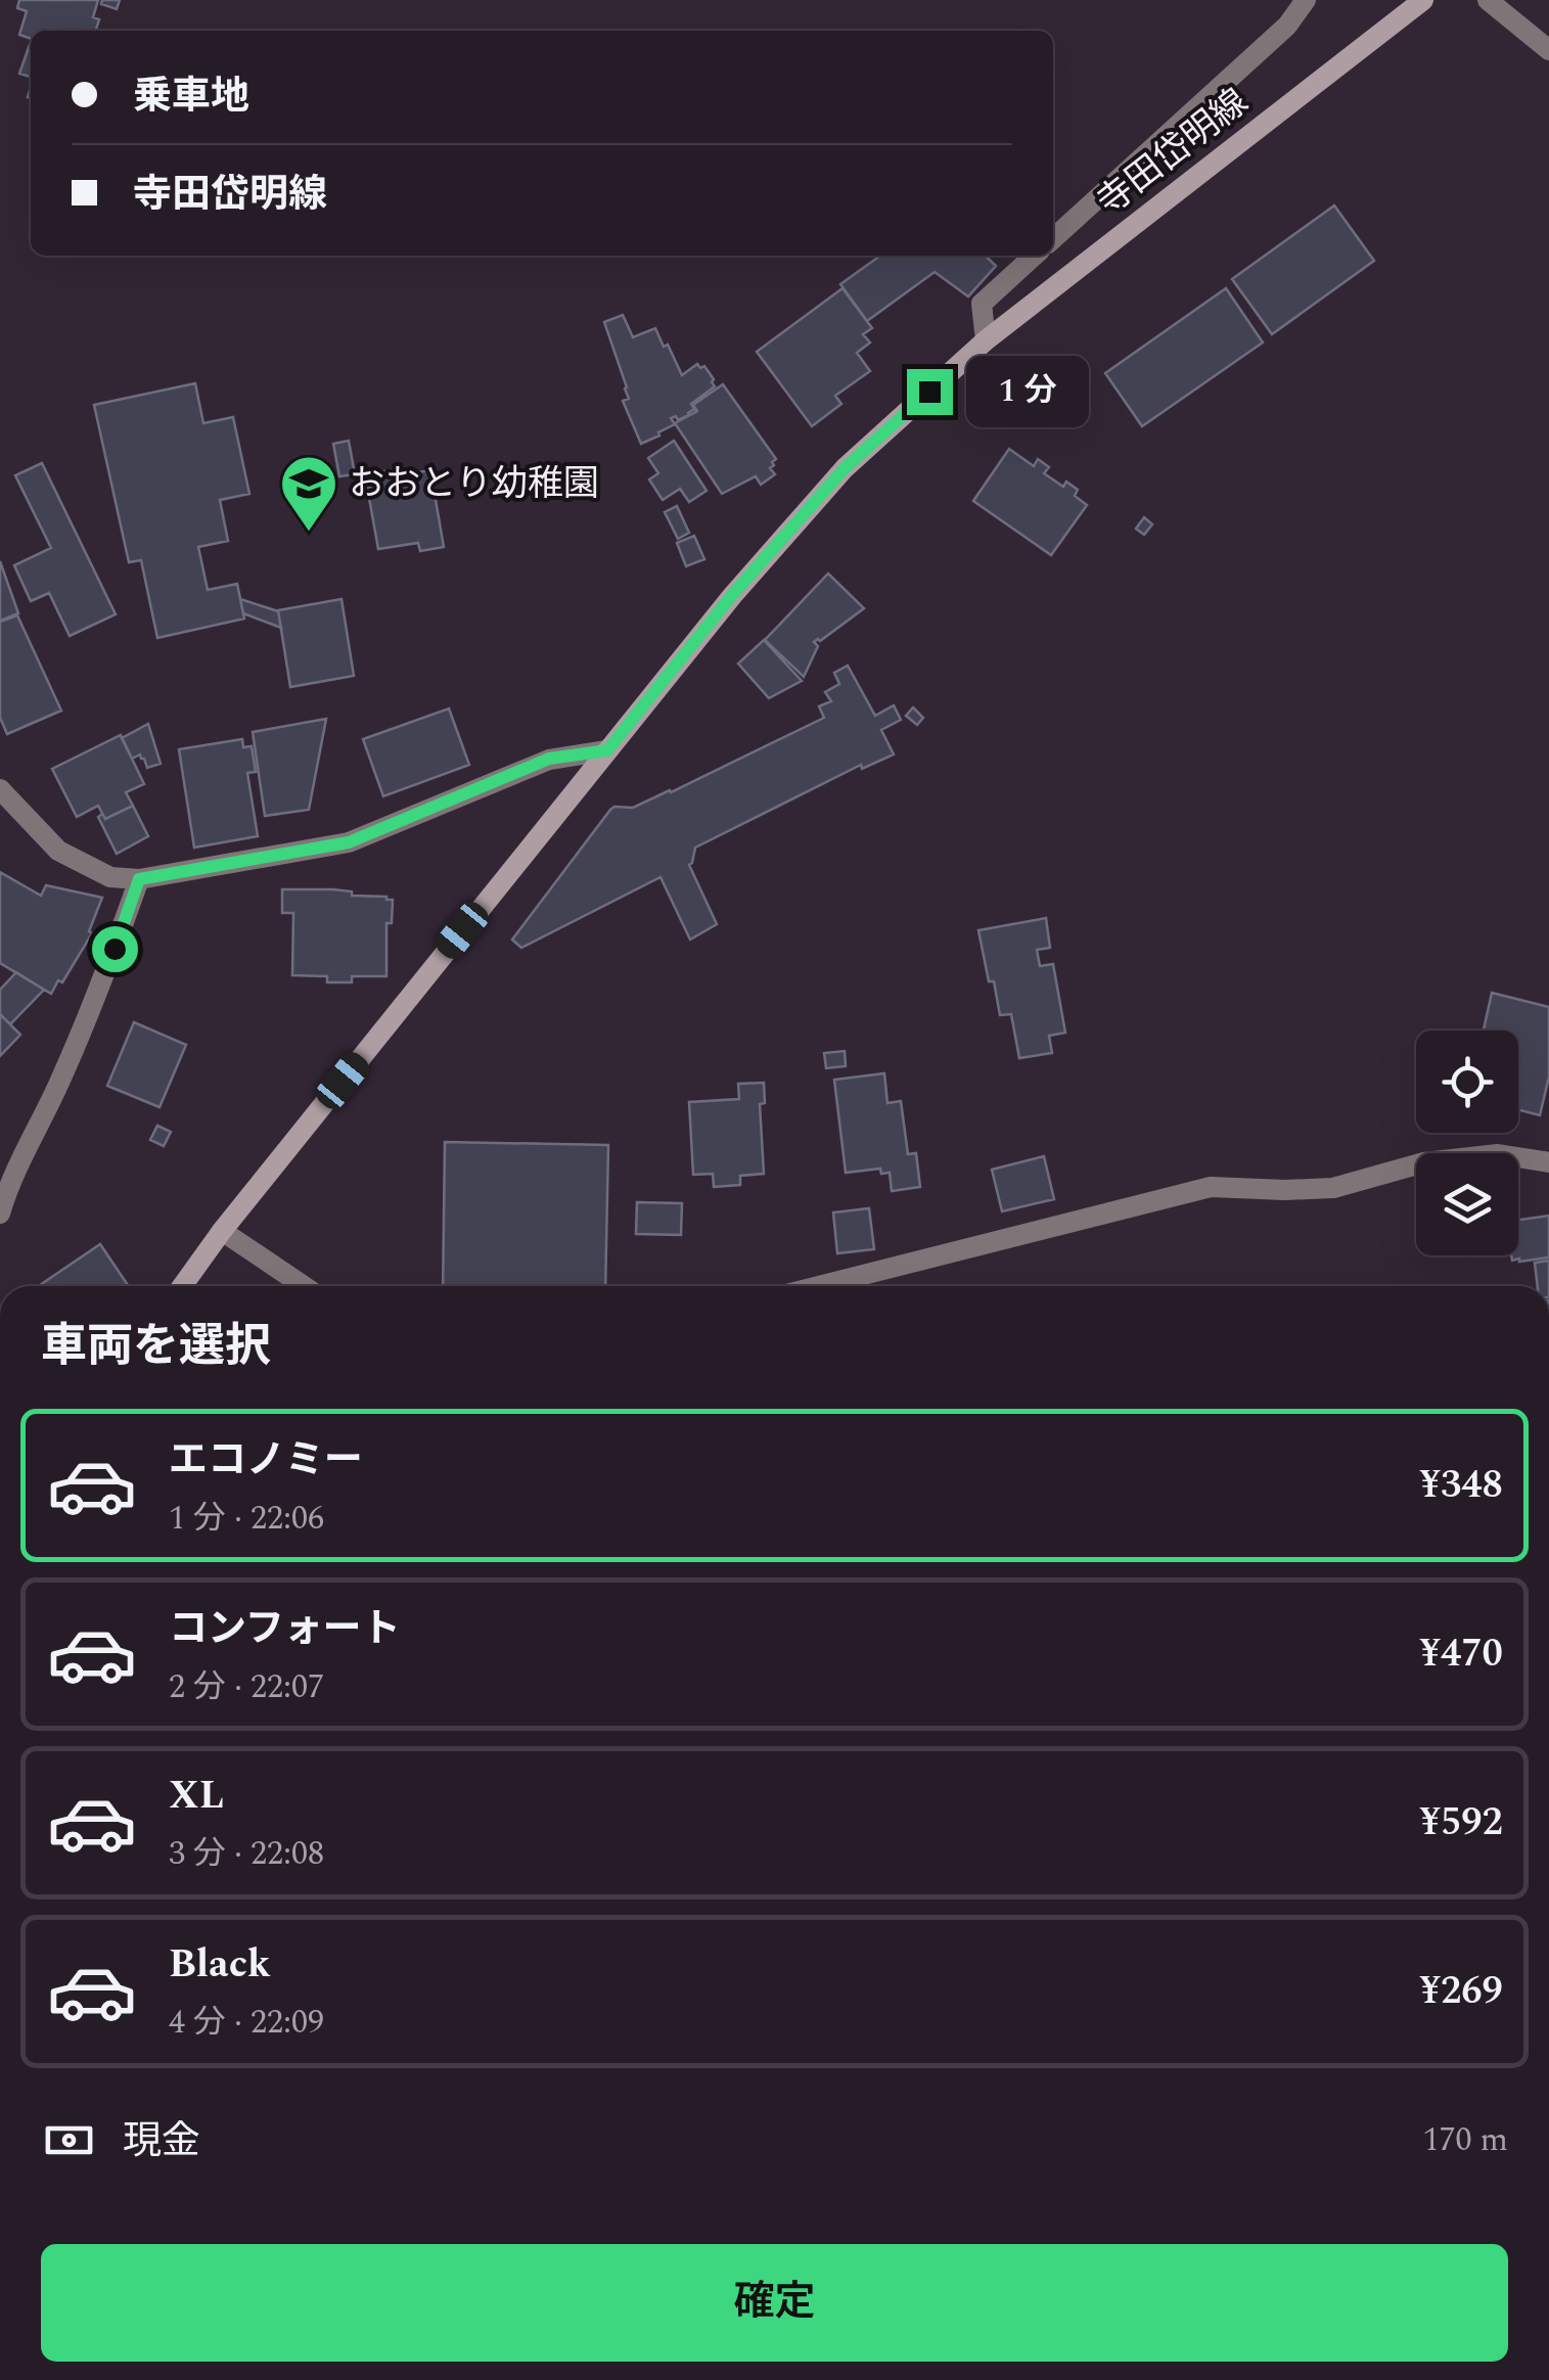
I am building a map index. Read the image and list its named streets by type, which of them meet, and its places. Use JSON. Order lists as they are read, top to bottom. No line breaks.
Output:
{"streets":{"main road":["寺田岱明線"]},"places":{"school or university":["おおとり幼稚園"]},"page":{"banner":["乗車地","寺田岱明線"],"bubble":"1 分","heading":"車両を選択","list":[{"name":"エコノミー","note":"1 分 · 22:06","value":"¥348"},{"name":"コンフォート","note":"2 分 · 22:07","value":"¥470"},{"name":"XL","note":"3 分 · 22:08","value":"¥592"},{"name":"Black","note":"4 分 · 22:09","value":"¥269"}],"pay":["現金","170 m"],"buttons":"確定"}}
